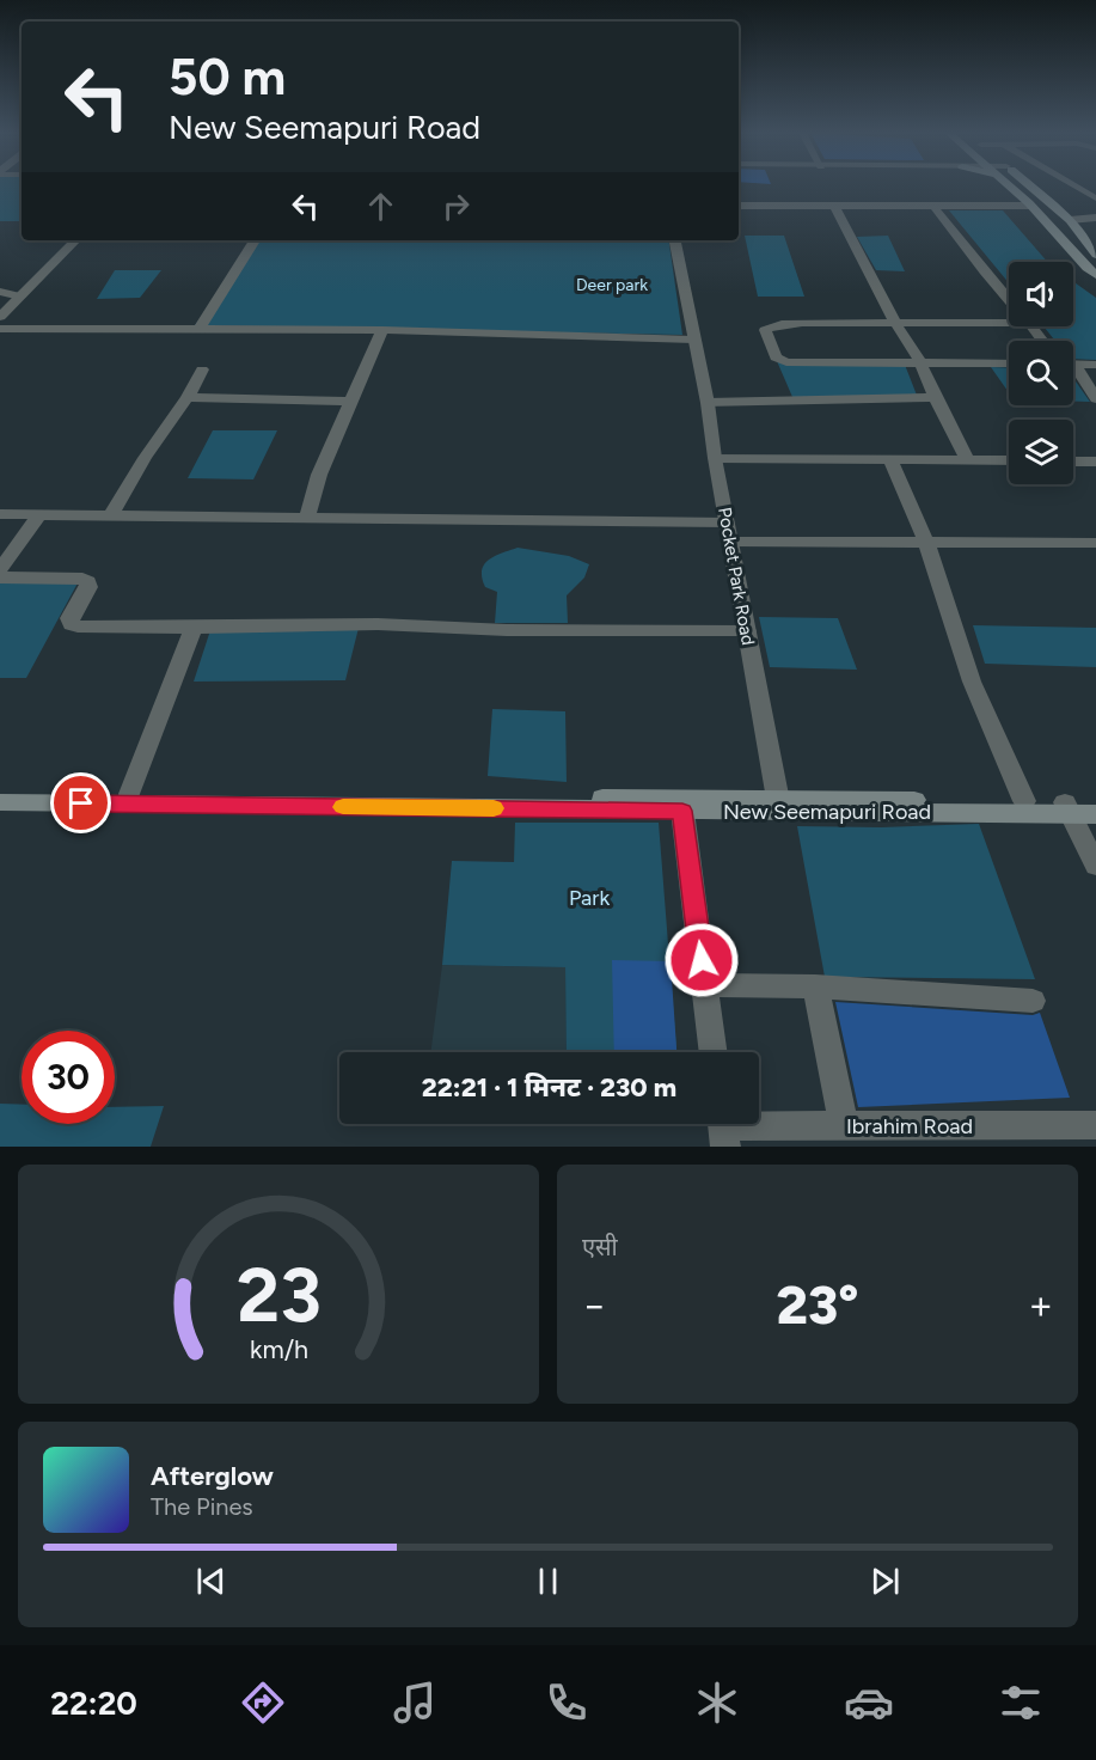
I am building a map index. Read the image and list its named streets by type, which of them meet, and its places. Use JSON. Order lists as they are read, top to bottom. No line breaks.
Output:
{"streets":{"main road":["New Seemapuri Road"],"street":["Pocket Park Road","Ibrahim Road"]},"crossings":[["Pocket Park Road","New Seemapuri Road"]],"parks":["Deer park","Park"],"page":{"turn":["50 m","New Seemapuri Road"],"limit":"30","trip":"22:21 · 1 मिनट · 230 m","tile":"एसी","heat":["−","23°","+"],"song":["Afterglow","The Pines"],"tabs":"22:20","gauge":["23","km/h"]}}
